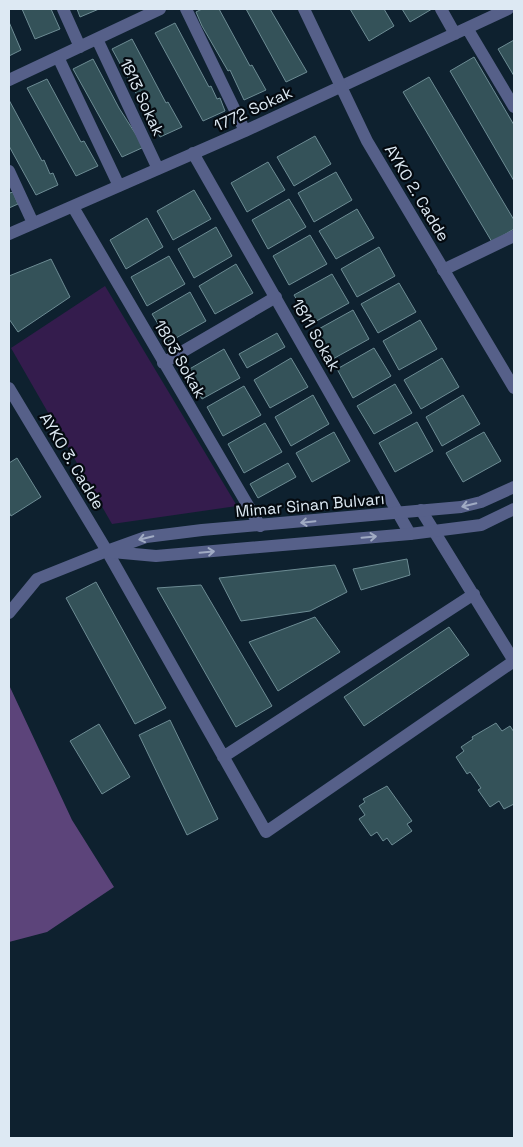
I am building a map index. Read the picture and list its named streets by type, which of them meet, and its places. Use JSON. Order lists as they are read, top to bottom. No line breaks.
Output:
{"streets":{"street":["1813 Sokak","1772 Sokak","AYKO 2. Cadde","1811 Sokak","1803 Sokak","AYKO 3. Cadde","Mimar Sinan Bulvarı"]},"crossings":[["1813 Sokak","1772 Sokak"],["1772 Sokak","AYKO 2. Cadde"],["1772 Sokak","1811 Sokak"],["1772 Sokak","1803 Sokak"],["1811 Sokak","Mimar Sinan Bulvarı"],["1803 Sokak","Mimar Sinan Bulvarı"],["AYKO 3. Cadde","Mimar Sinan Bulvarı"]]}
